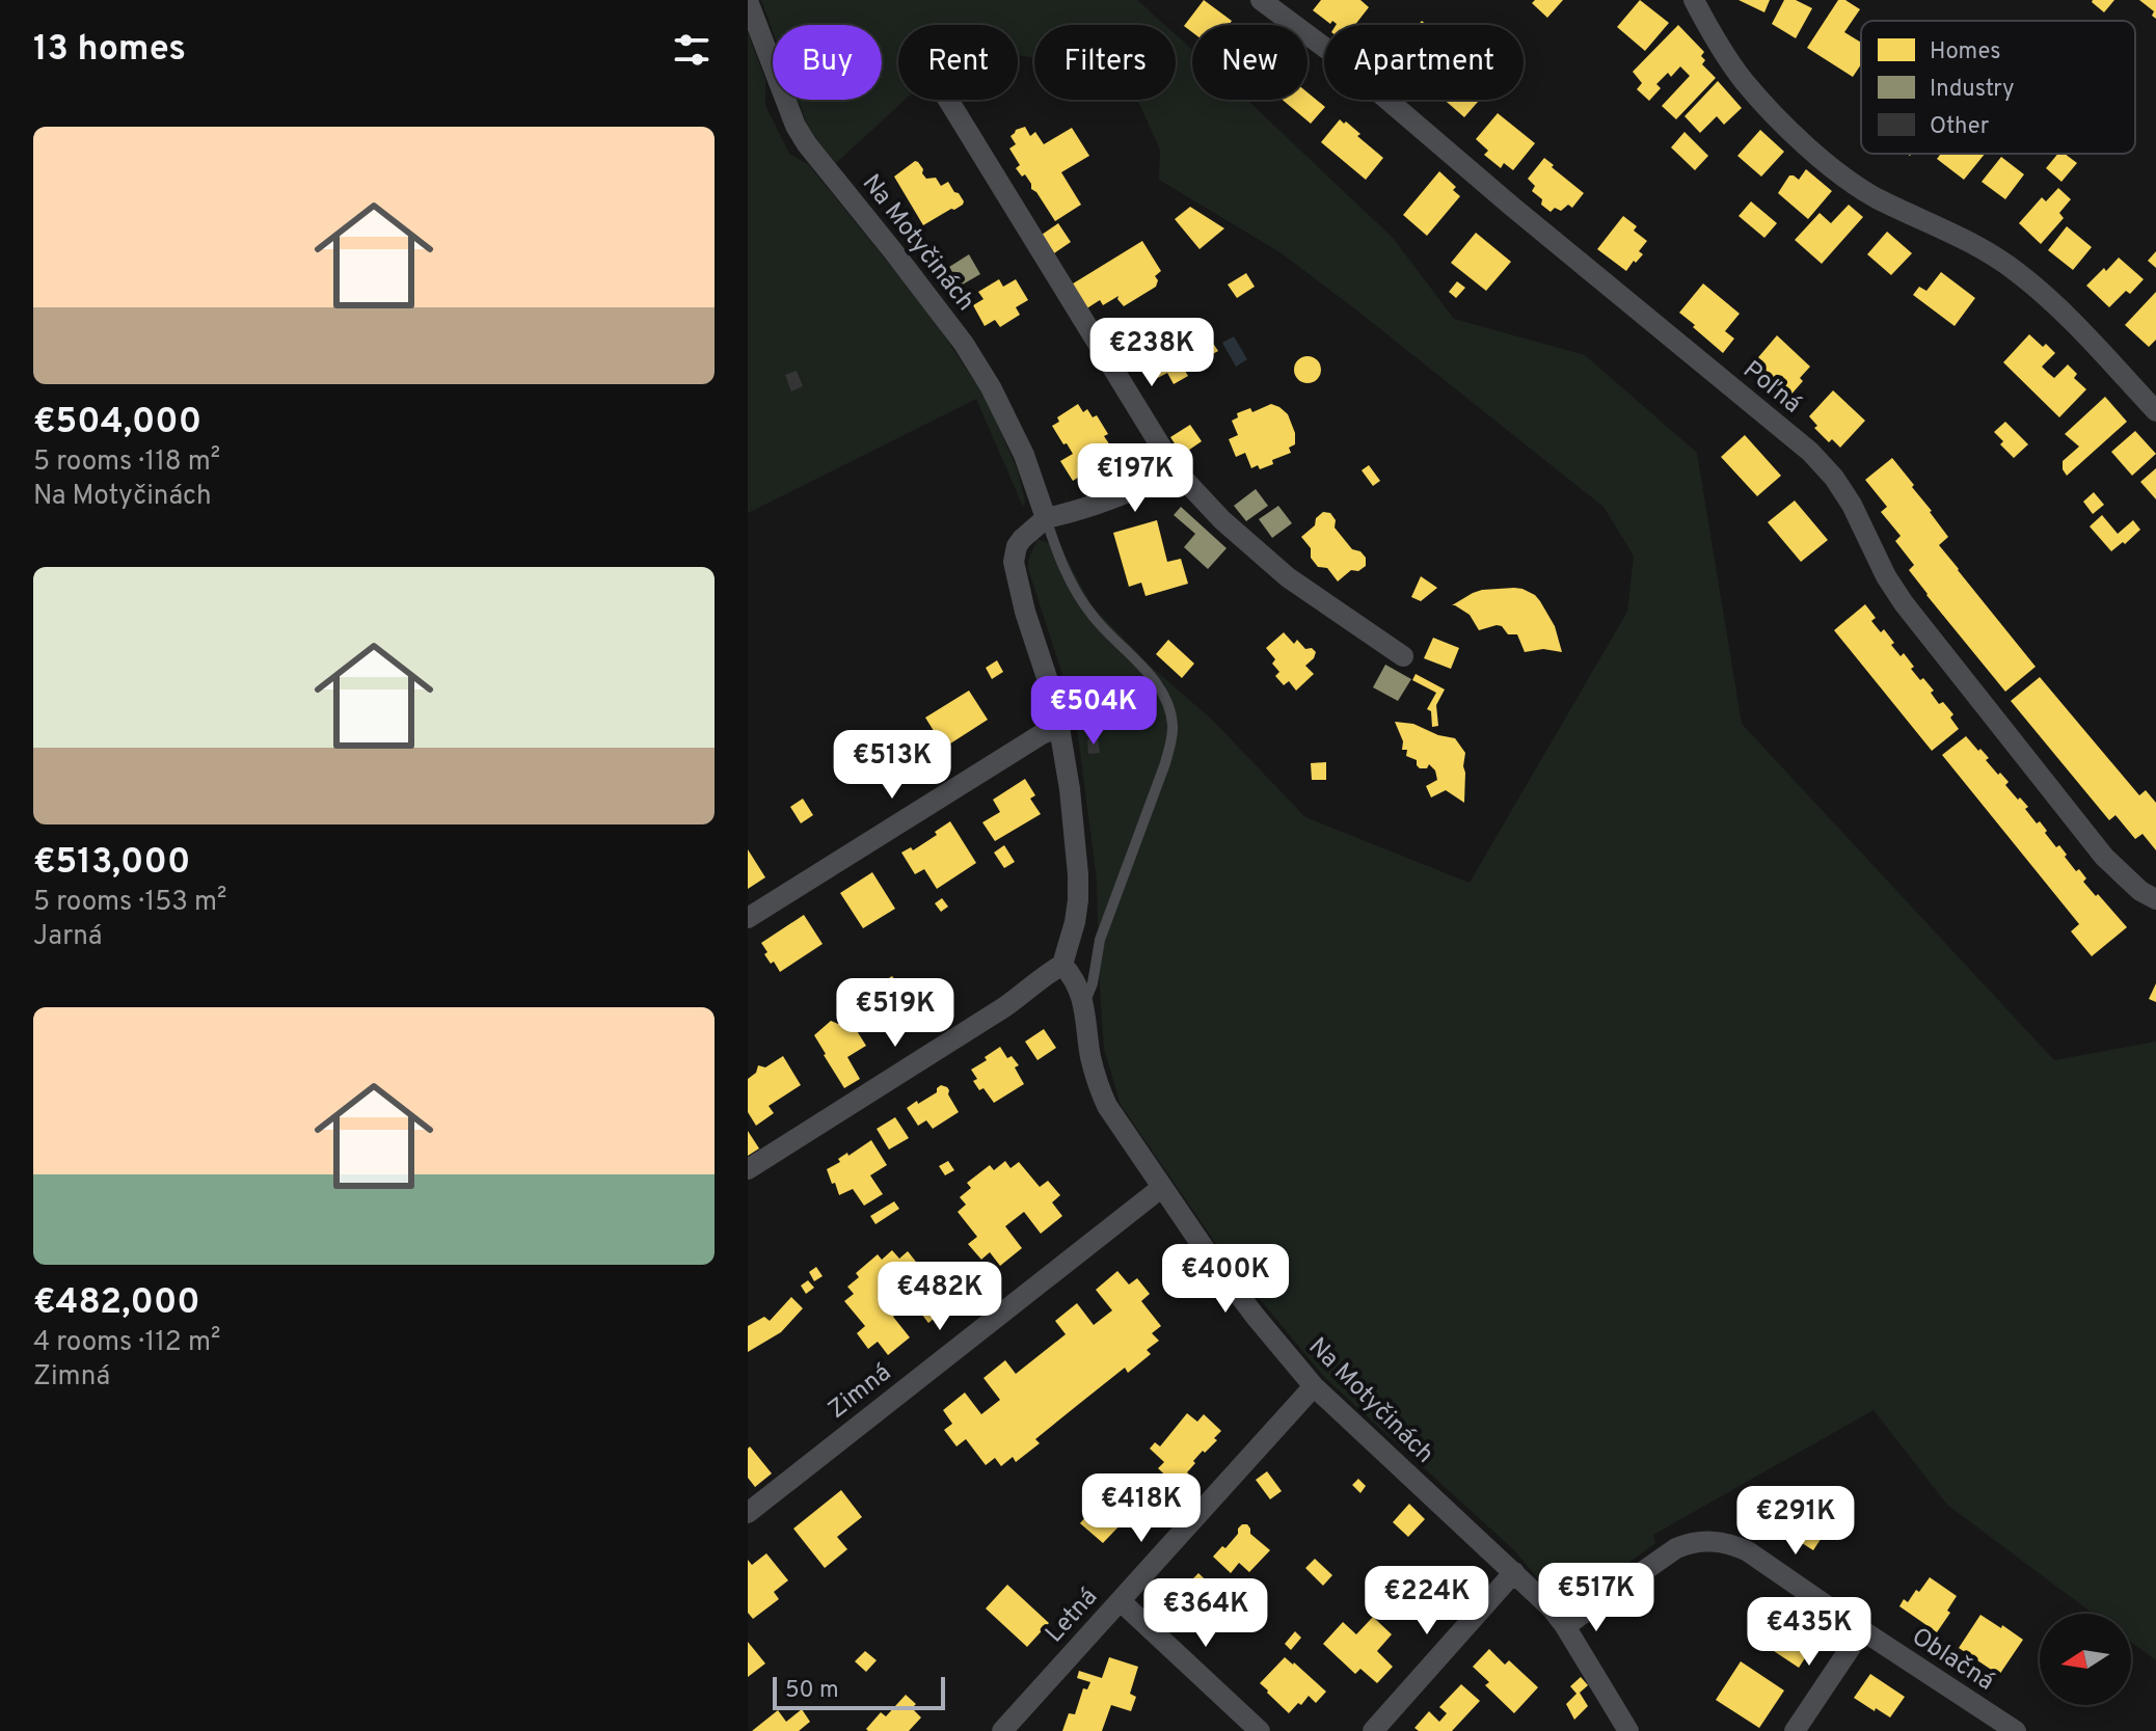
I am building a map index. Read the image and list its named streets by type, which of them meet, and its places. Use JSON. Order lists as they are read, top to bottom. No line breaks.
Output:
{"streets":{"street":["Na Motyčinách","Poľná","Zimná","Letná","Oblačná"]},"crossings":[["Na Motyčinách","Zimná"],["Na Motyčinách","Letná"],["Na Motyčinách","Oblačná"]],"legend":["Homes","Industry","Other"],"scale_bar":"50 m","north":"left","page":{"heading":"13 homes","chip":["Buy","Rent","Filters","New","Apartment"],"list":[{"name":"€504,000","note":"5 rooms · 118 m² · Na Motyčinách"},{"name":"€513,000","note":"5 rooms · 153 m² · Jarná"},{"name":"€482,000","note":"4 rooms · 112 m² · Zimná"}],"price":["€238K","€197K","€504K","€513K","€519K","€400K","€482K","€418K","€291K","€517K","€224K","€364K","€435K"],"scale":"50 m"}}
